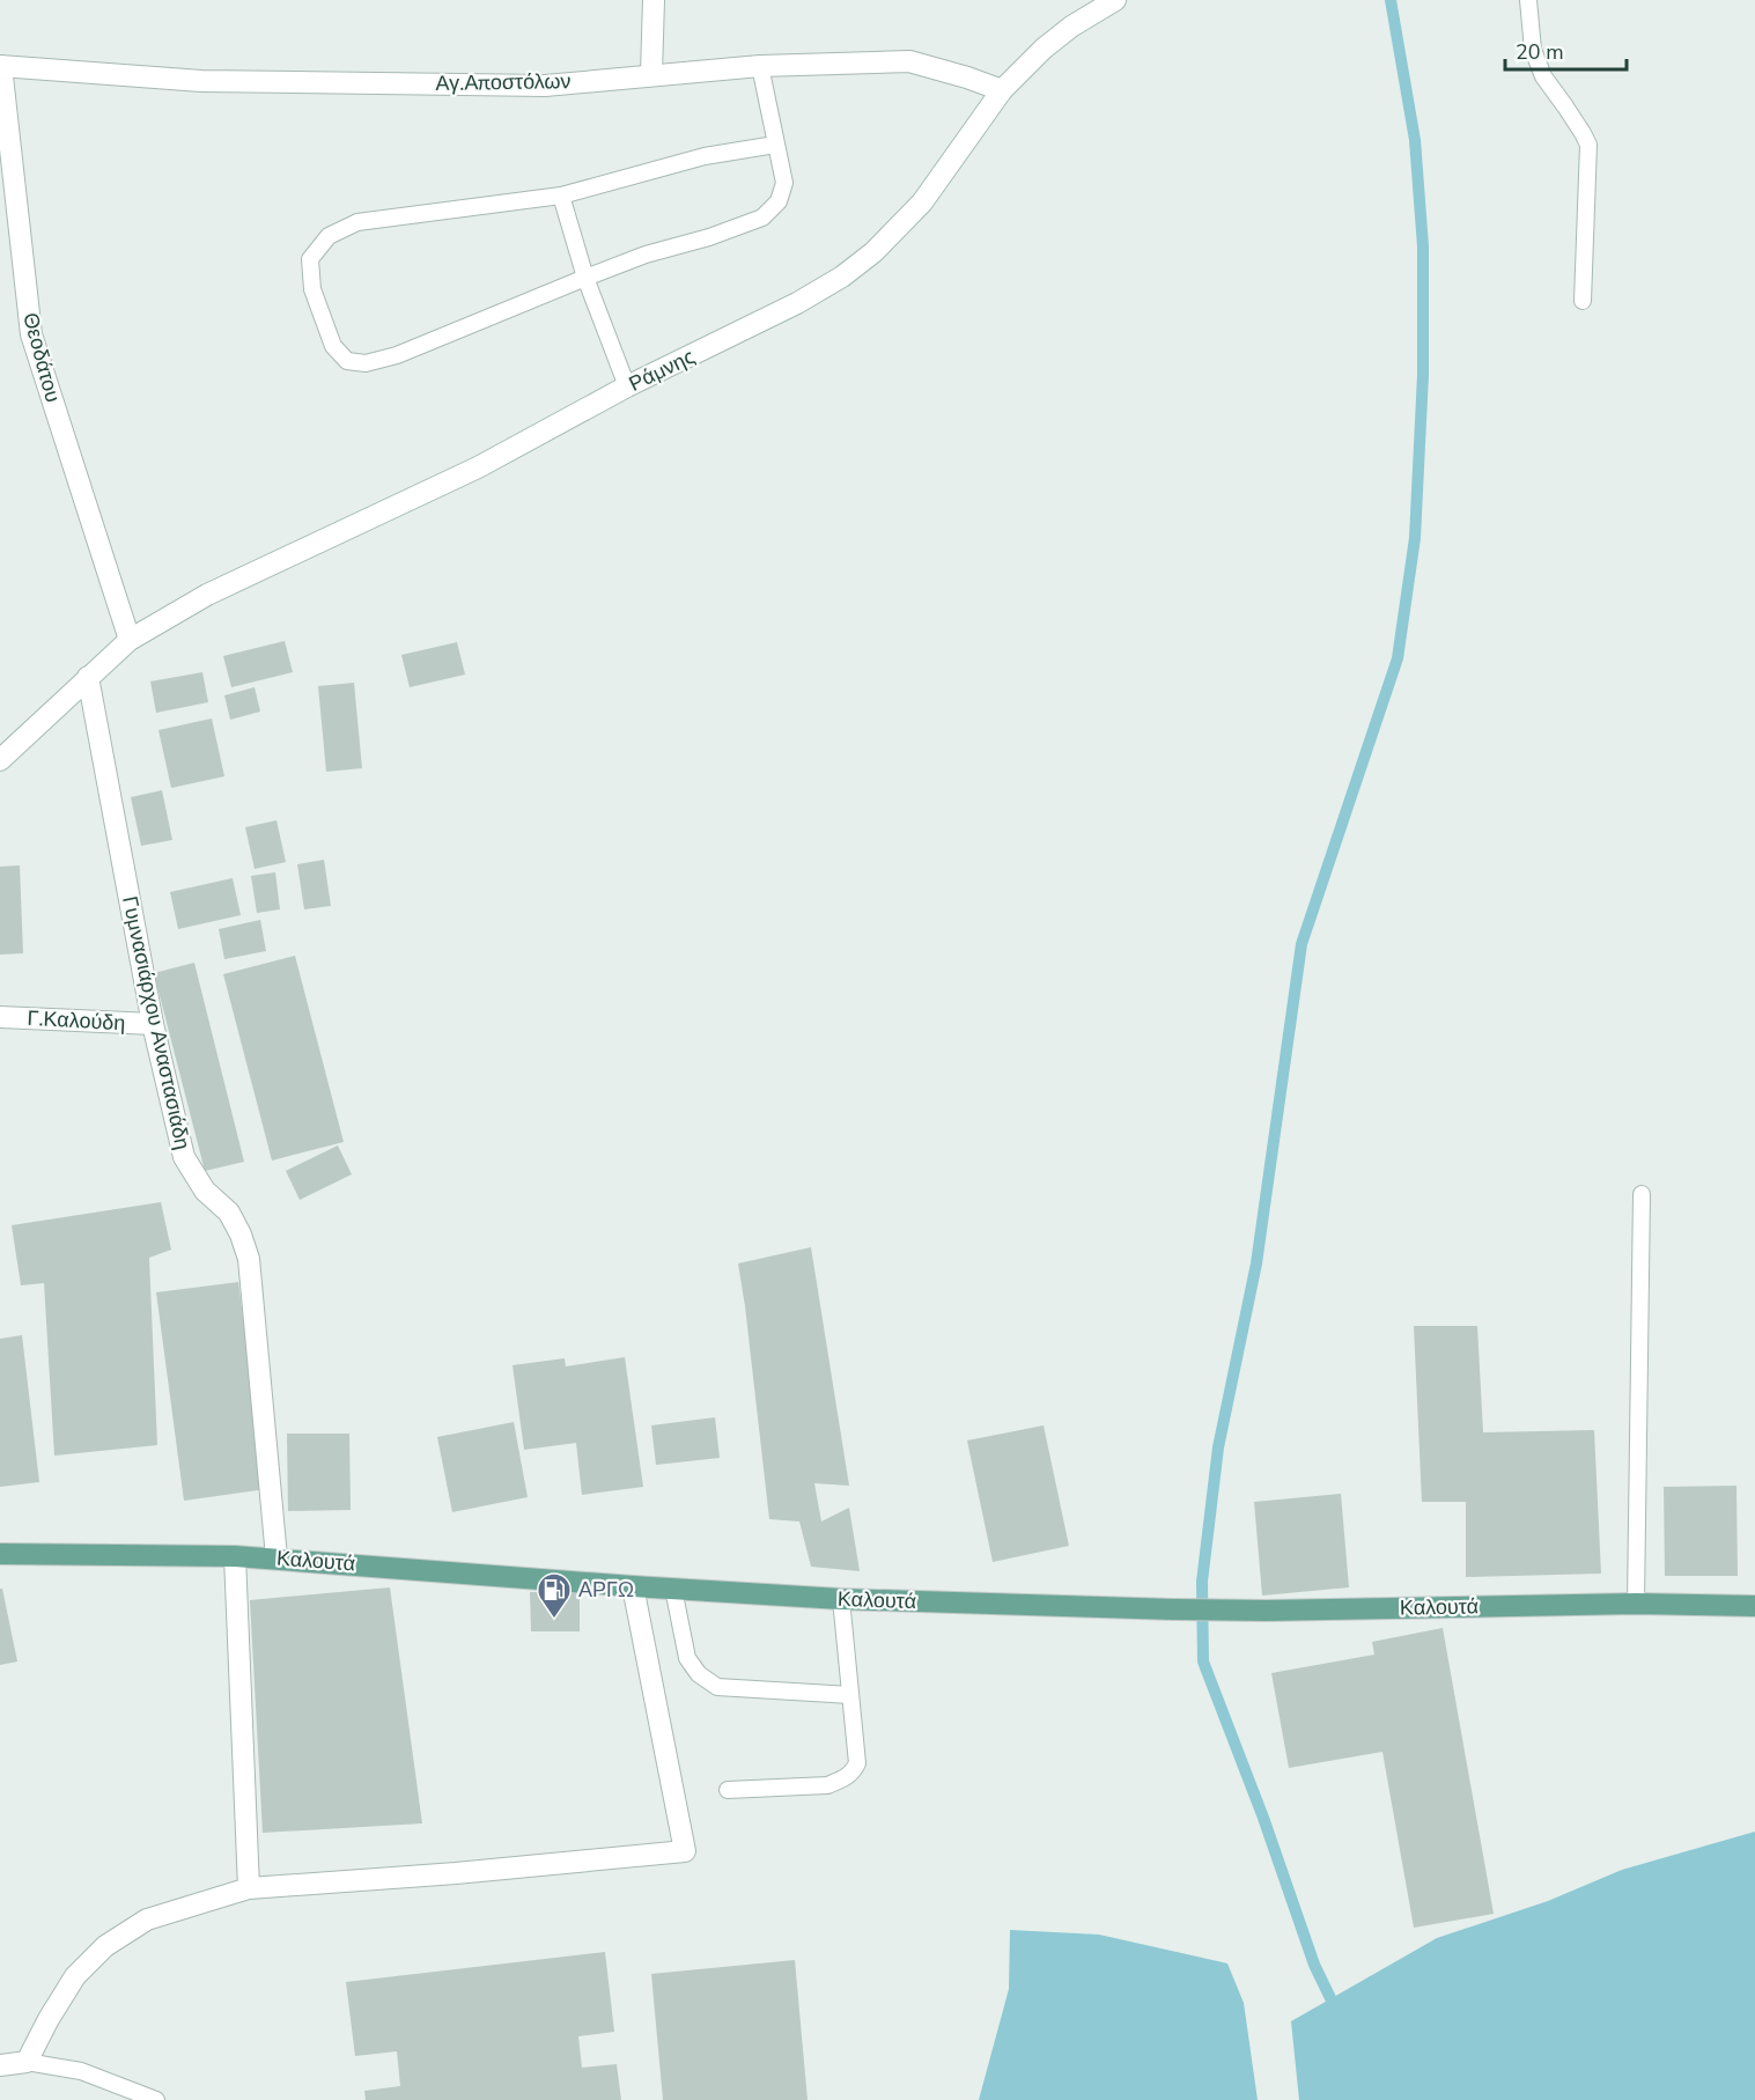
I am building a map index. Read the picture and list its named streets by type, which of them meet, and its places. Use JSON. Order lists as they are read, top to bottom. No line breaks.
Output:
{"streets":{"main road":["Καλουτά"],"street":["Αγ.Αποστόλων","Θεοδάτου","Ράμνης","Γ.Καλούδη","Γυμνασιάρχου Αναστασιάδη"]},"crossings":[["Αγ.Αποστόλων","Θεοδάτου"],["Αγ.Αποστόλων","Ράμνης"],["Θεοδάτου","Ράμνης"],["Ράμνης","Γυμνασιάρχου Αναστασιάδη"],["Γ.Καλούδη","Γυμνασιάρχου Αναστασιάδη"],["Γυμνασιάρχου Αναστασιάδη","Καλουτά"]],"places":{"fuel station":["ΑΡΓΩ"]},"scale_bar":"20 m"}
